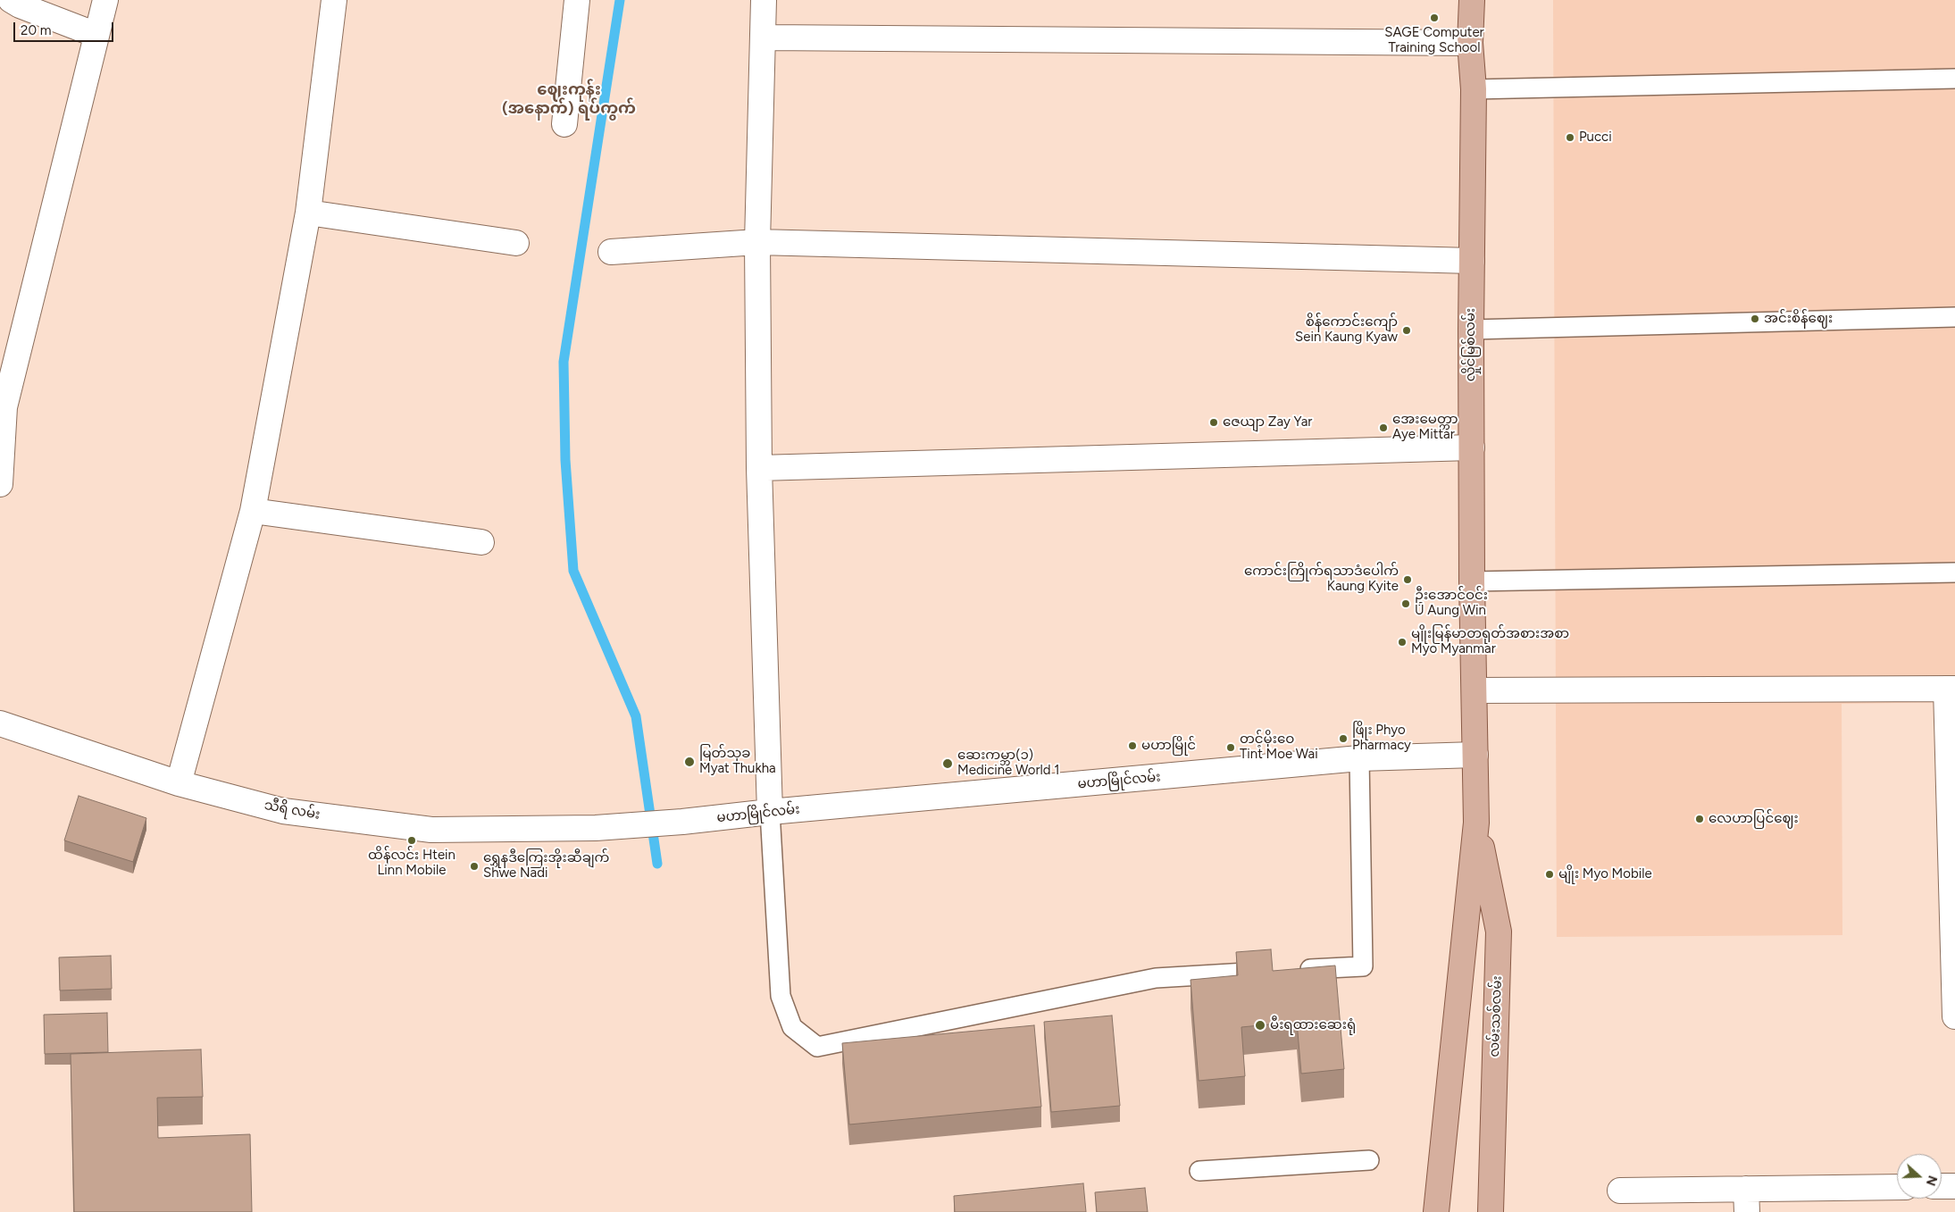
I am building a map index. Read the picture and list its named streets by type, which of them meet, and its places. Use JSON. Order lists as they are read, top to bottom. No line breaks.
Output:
{"streets":{"main road":["လှိုင်မြစ်လမ်း","လမ်းသစ်လမ်း"],"street":["မဟာမြိုင်လမ်း","သီရိ လမ်း"]},"crossings":[["လှိုင်မြစ်လမ်း","လမ်းသစ်လမ်း"],["မဟာမြိုင်လမ်း","သီရိ လမ်း"],["မဟာမြိုင်လမ်း","လမ်းသစ်လမ်း"]],"districts":["ဈေးကုန်း (အနောက်) ရပ်ကွက်"],"places":["SAGE Computer Training School","Pucci","အင်းစိန်ဈေး","စိန်ကောင်းကျော် Sein Kaung Kyaw","ဇေယျာ Zay Yar","အေးမေတ္တာ Aye Mittar","ကောင်းကြိုက်ရသာဒံပေါက် Kaung Kyite","ဦးအောင်ဝင်း U Aung Win","မျိုးမြန်မာတရုတ်အစားအစာ Myo Myanmar","ဖြိုး Phyo Pharmacy","မဟာမြိုင်","တင့်မိုးဝေ Tint Moe Wai","မြတ်သုခ Myat Thukha","ဆေးကမ္ဘာ(၁) Medicine World 1","လေဟာပြင်ဈေး","ထိန်လင်း Htein Linn Mobile","ရွှေနဒီကြေးအိုးဆီချက် Shwe Nadi","မျိုး Myo Mobile","မီးရထားဆေးရုံ"],"scale_bar":"20 m","north":"right"}
